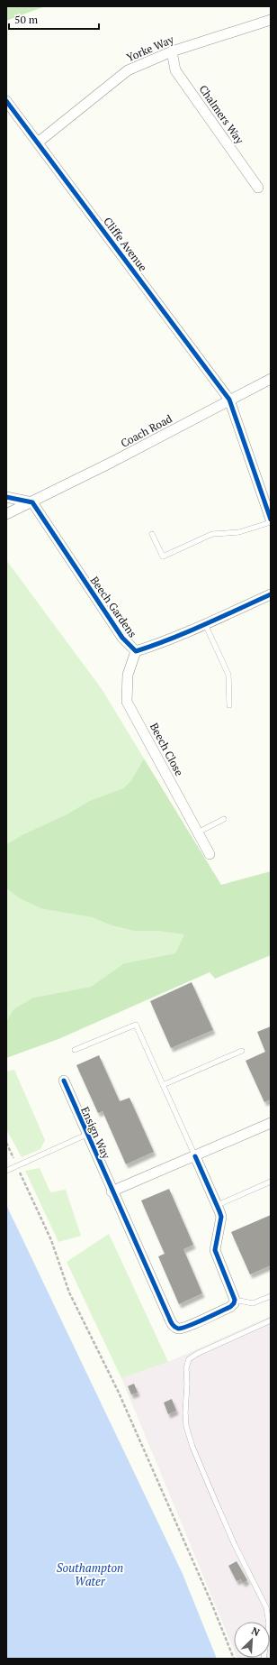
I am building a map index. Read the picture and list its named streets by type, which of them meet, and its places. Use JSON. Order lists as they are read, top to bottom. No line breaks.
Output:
{"streets":{"street":["Yorke Way","Chalmers Way","Cliffe Avenue","Coach Road","Beech Gardens","Beech Close","Ensign Way"]},"crossings":[["Yorke Way","Chalmers Way"],["Yorke Way","Cliffe Avenue"],["Cliffe Avenue","Coach Road"],["Coach Road","Beech Gardens"],["Beech Gardens","Beech Close"]],"water":["Southampton Water"],"scale_bar":"50 m","north":"top right"}
